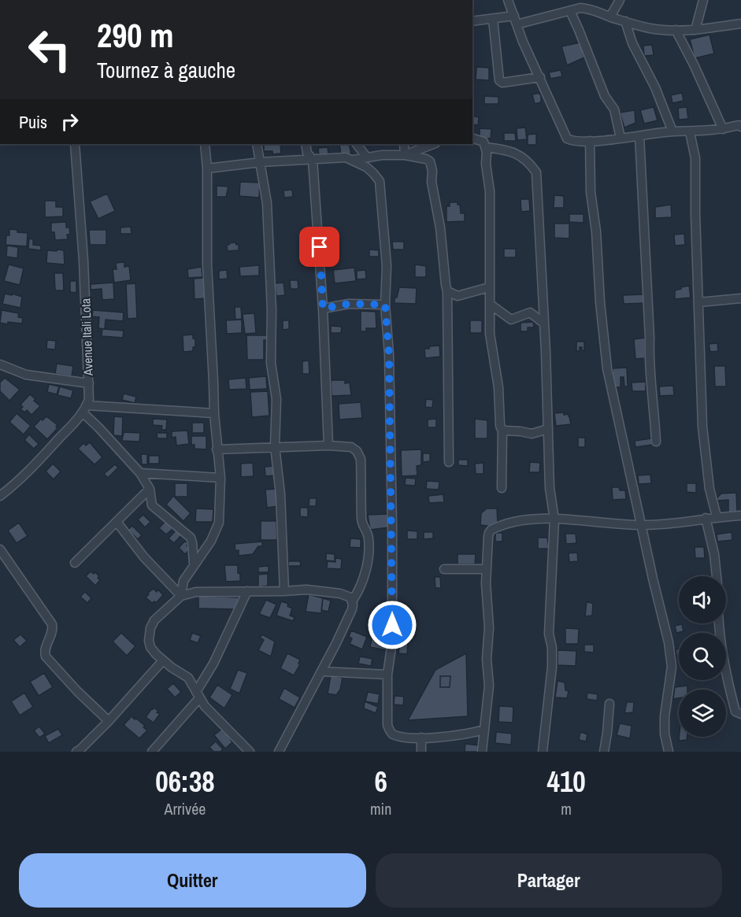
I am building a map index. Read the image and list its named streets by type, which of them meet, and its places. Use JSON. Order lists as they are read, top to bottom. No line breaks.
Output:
{"streets":{"street":["Avenue Itali Lota"]},"page":{"turn":["290 m","Tournez à gauche"],"then":"Puis","eta":["06:38","Arrivée","6","min","410","m"],"buttons":["Quitter","Partager"]}}
